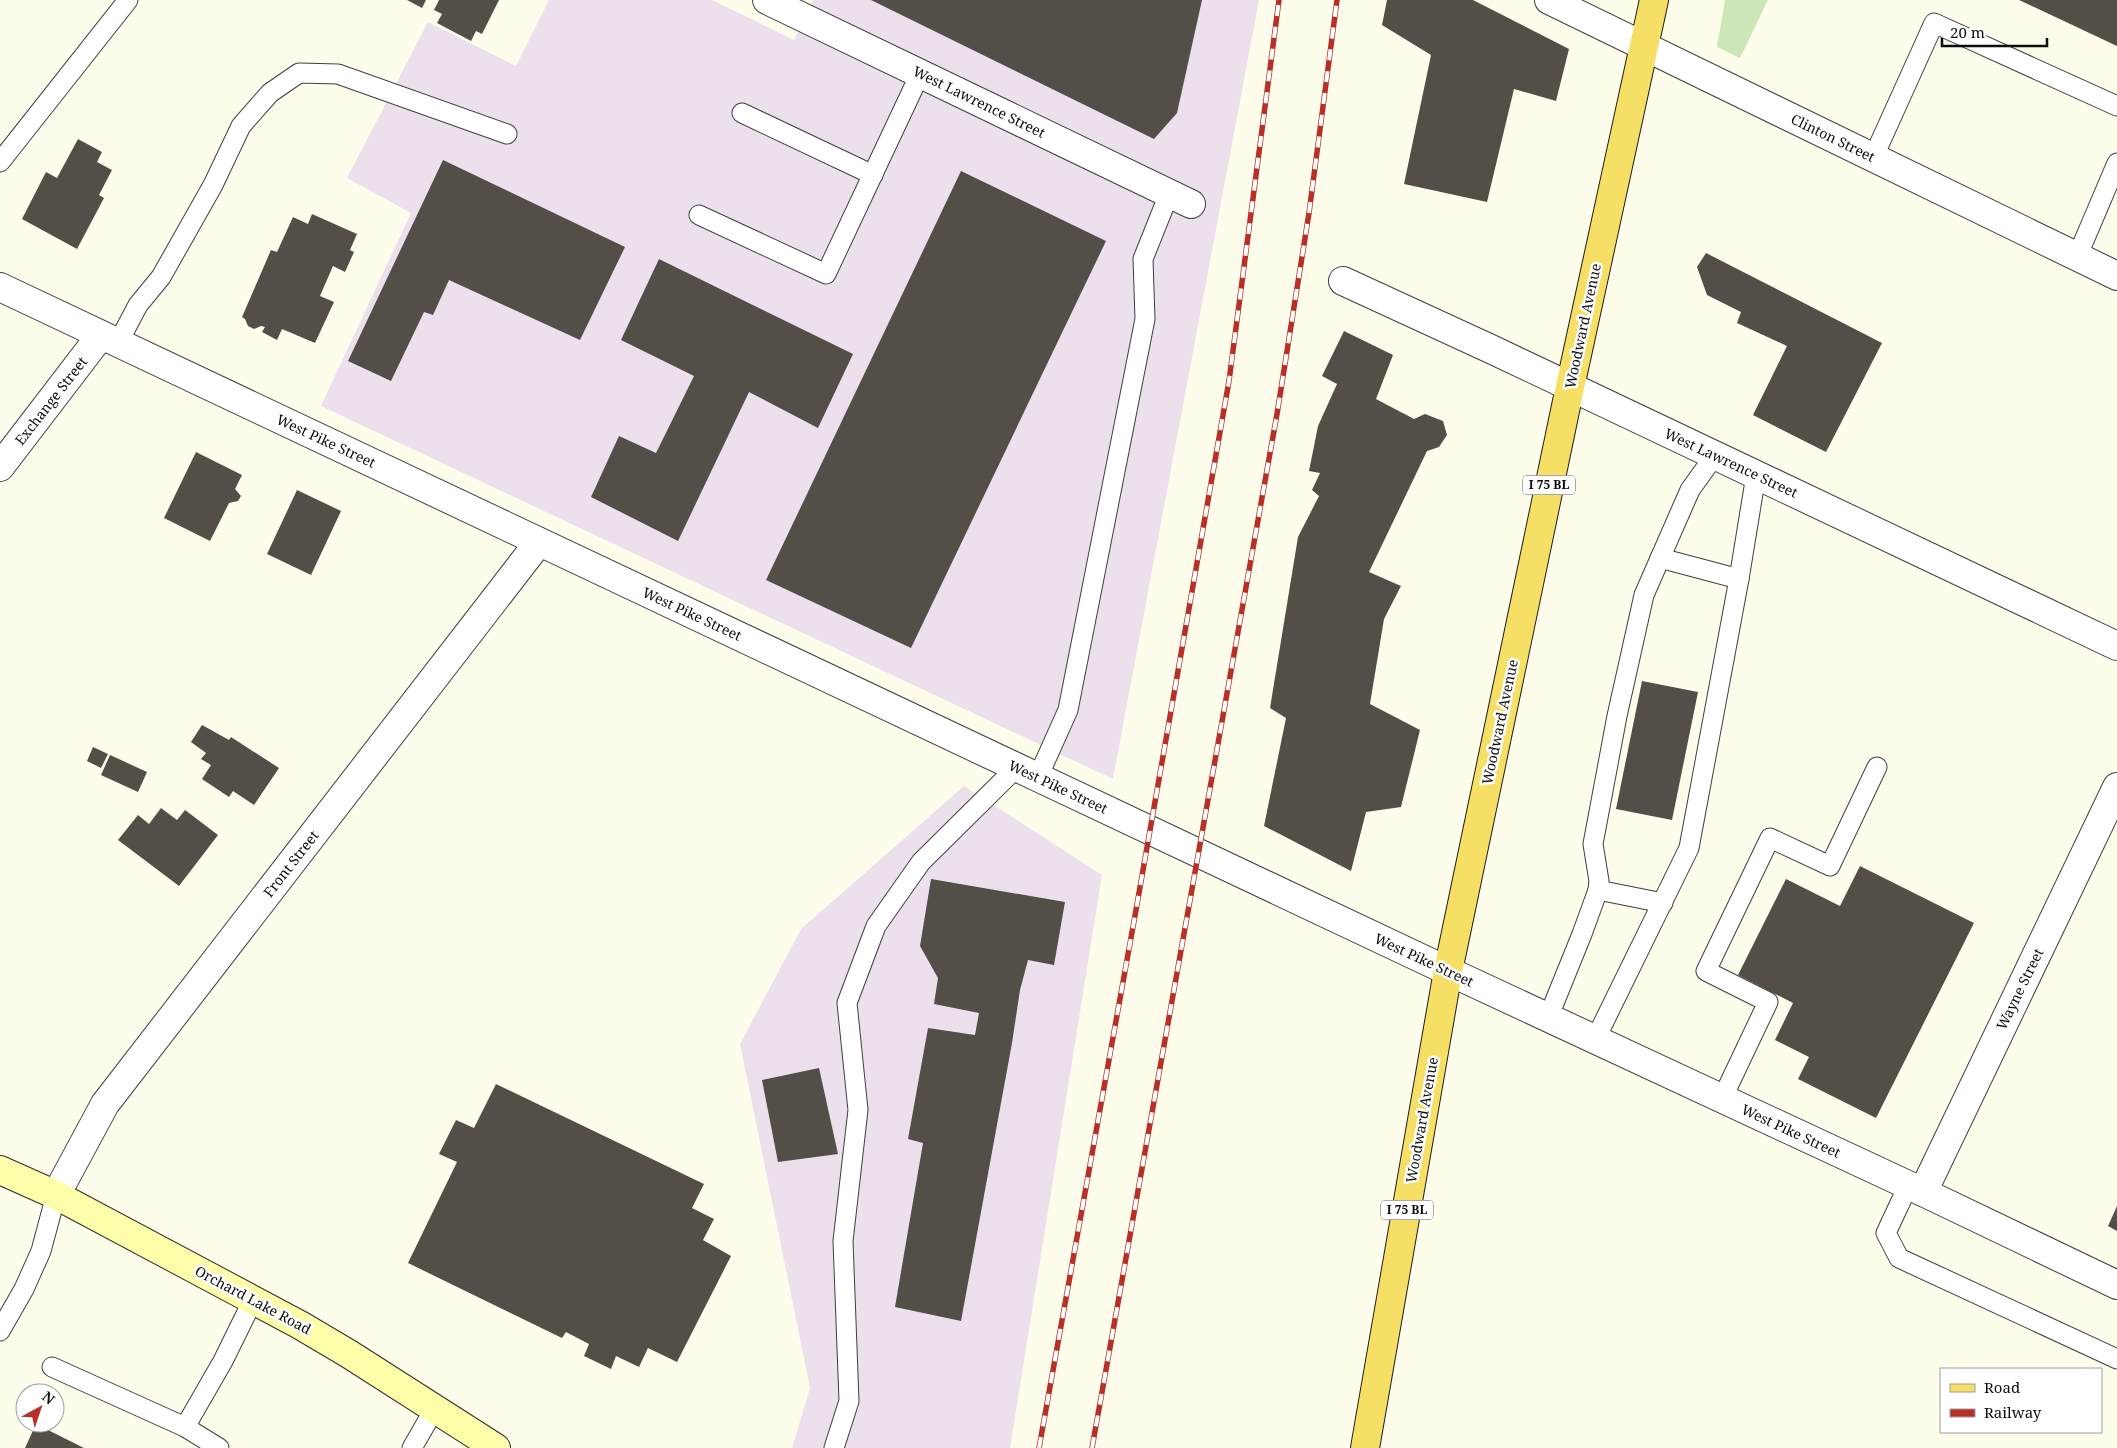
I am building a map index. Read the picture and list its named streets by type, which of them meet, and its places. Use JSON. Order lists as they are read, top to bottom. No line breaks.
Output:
{"streets":{"main road":["Woodward Avenue","I 75 BL","Orchard Lake Road"],"street":["West Lawrence Street","Clinton Street","Exchange Street","West Pike Street","Front Street","Wayne Street"]},"crossings":[["West Lawrence Street","Woodward Avenue"],["Clinton Street","Woodward Avenue"],["Woodward Avenue","West Pike Street"],["Exchange Street","West Pike Street"],["West Pike Street","Front Street"],["West Pike Street","Wayne Street"],["Front Street","Orchard Lake Road"]],"legend":["Road","Railway"],"scale_bar":"20 m","north":"top right"}
